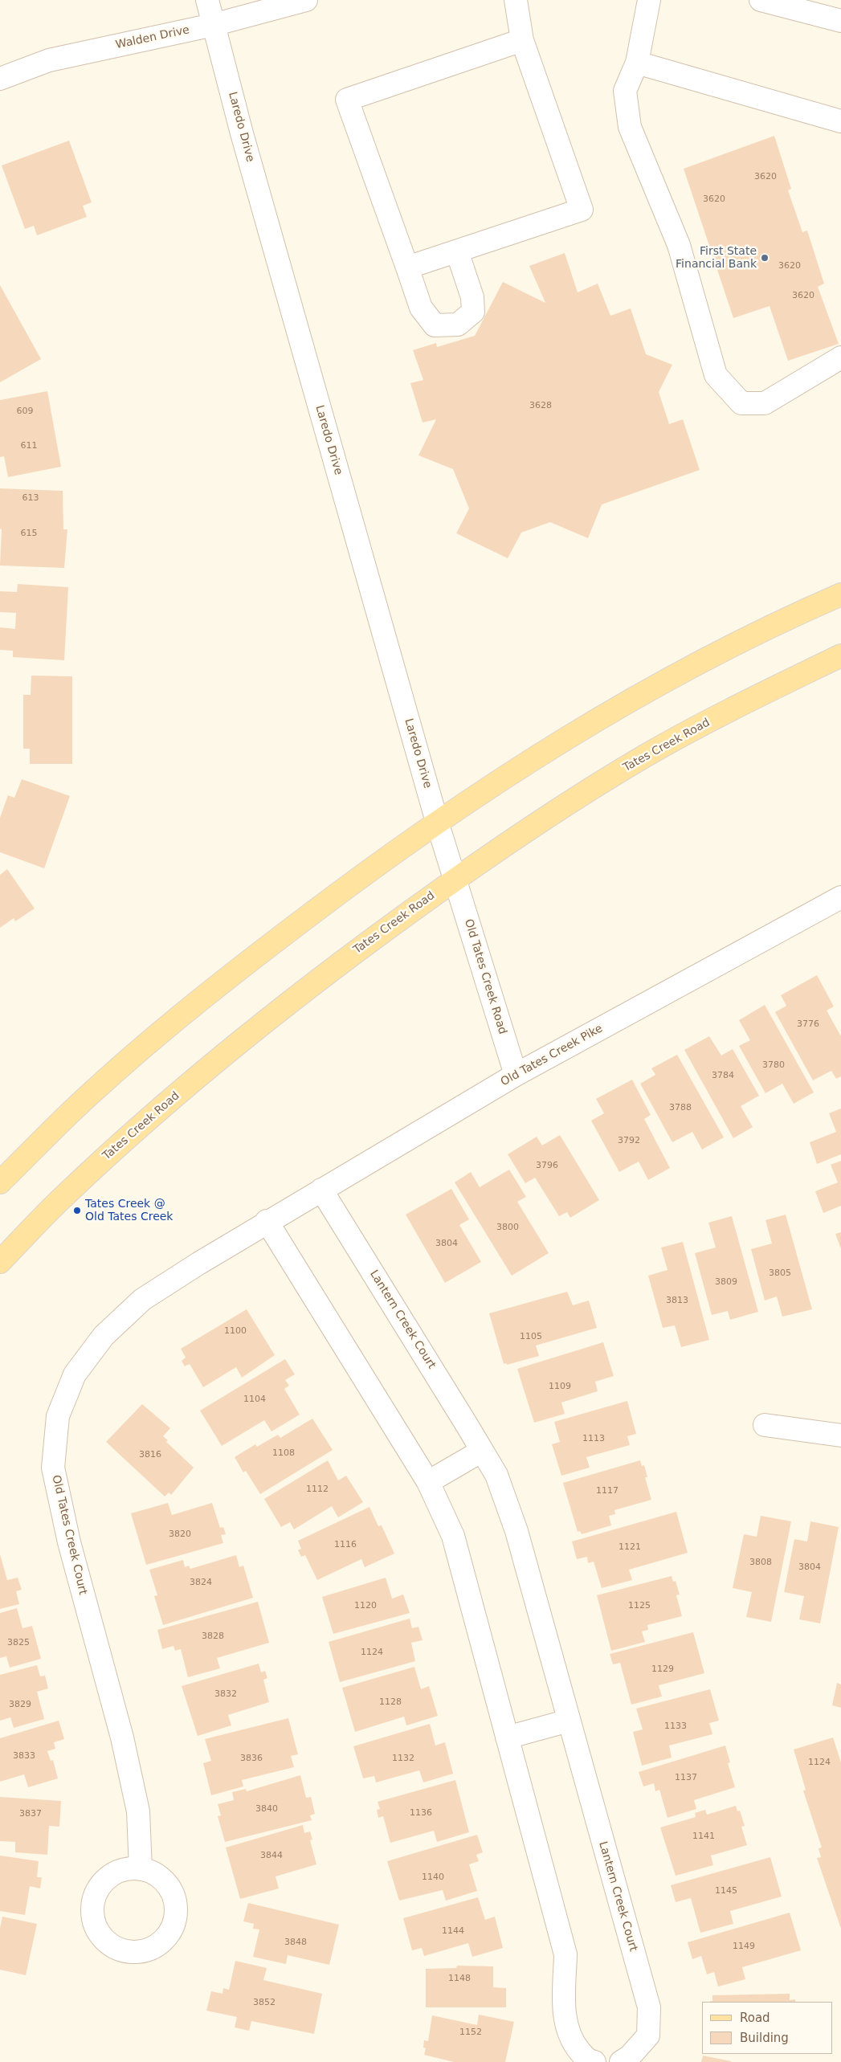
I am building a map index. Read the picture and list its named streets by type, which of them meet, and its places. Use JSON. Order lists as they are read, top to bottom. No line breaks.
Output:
{"streets":{"main road":["Tates Creek Road"],"street":["Walden Drive","Laredo Drive","Old Tates Creek Road","Old Tates Creek Pike","Lantern Creek Court","Old Tates Creek Court"]},"crossings":[["Walden Drive","Laredo Drive"],["Laredo Drive","Tates Creek Road"],["Laredo Drive","Old Tates Creek Road"],["Tates Creek Road","Old Tates Creek Road"],["Old Tates Creek Road","Old Tates Creek Pike"],["Old Tates Creek Pike","Lantern Creek Court"],["Old Tates Creek Pike","Old Tates Creek Court"]],"places":["First State Financial Bank","Tates Creek @ Old Tates Creek"],"house_numbers":["3620","3620","3620","3620","3628","609","611","613","615","3776","3780","3784","3788","3792","3796","3800","3804","3805","3809","3813","1100","1105","1109","1104","1113","1108","3816","1112","1117","3820","1116","1121","3808","3804","3824","1120","1125","3828","3825","1124","1129","3832","1128","3829","1133","3833","3836","1132","1124","1137","3840","1136","3837","1141","3844","1140","1145","1144","3848","1149","1148","3852","1152"],"legend":["Road","Building"]}
